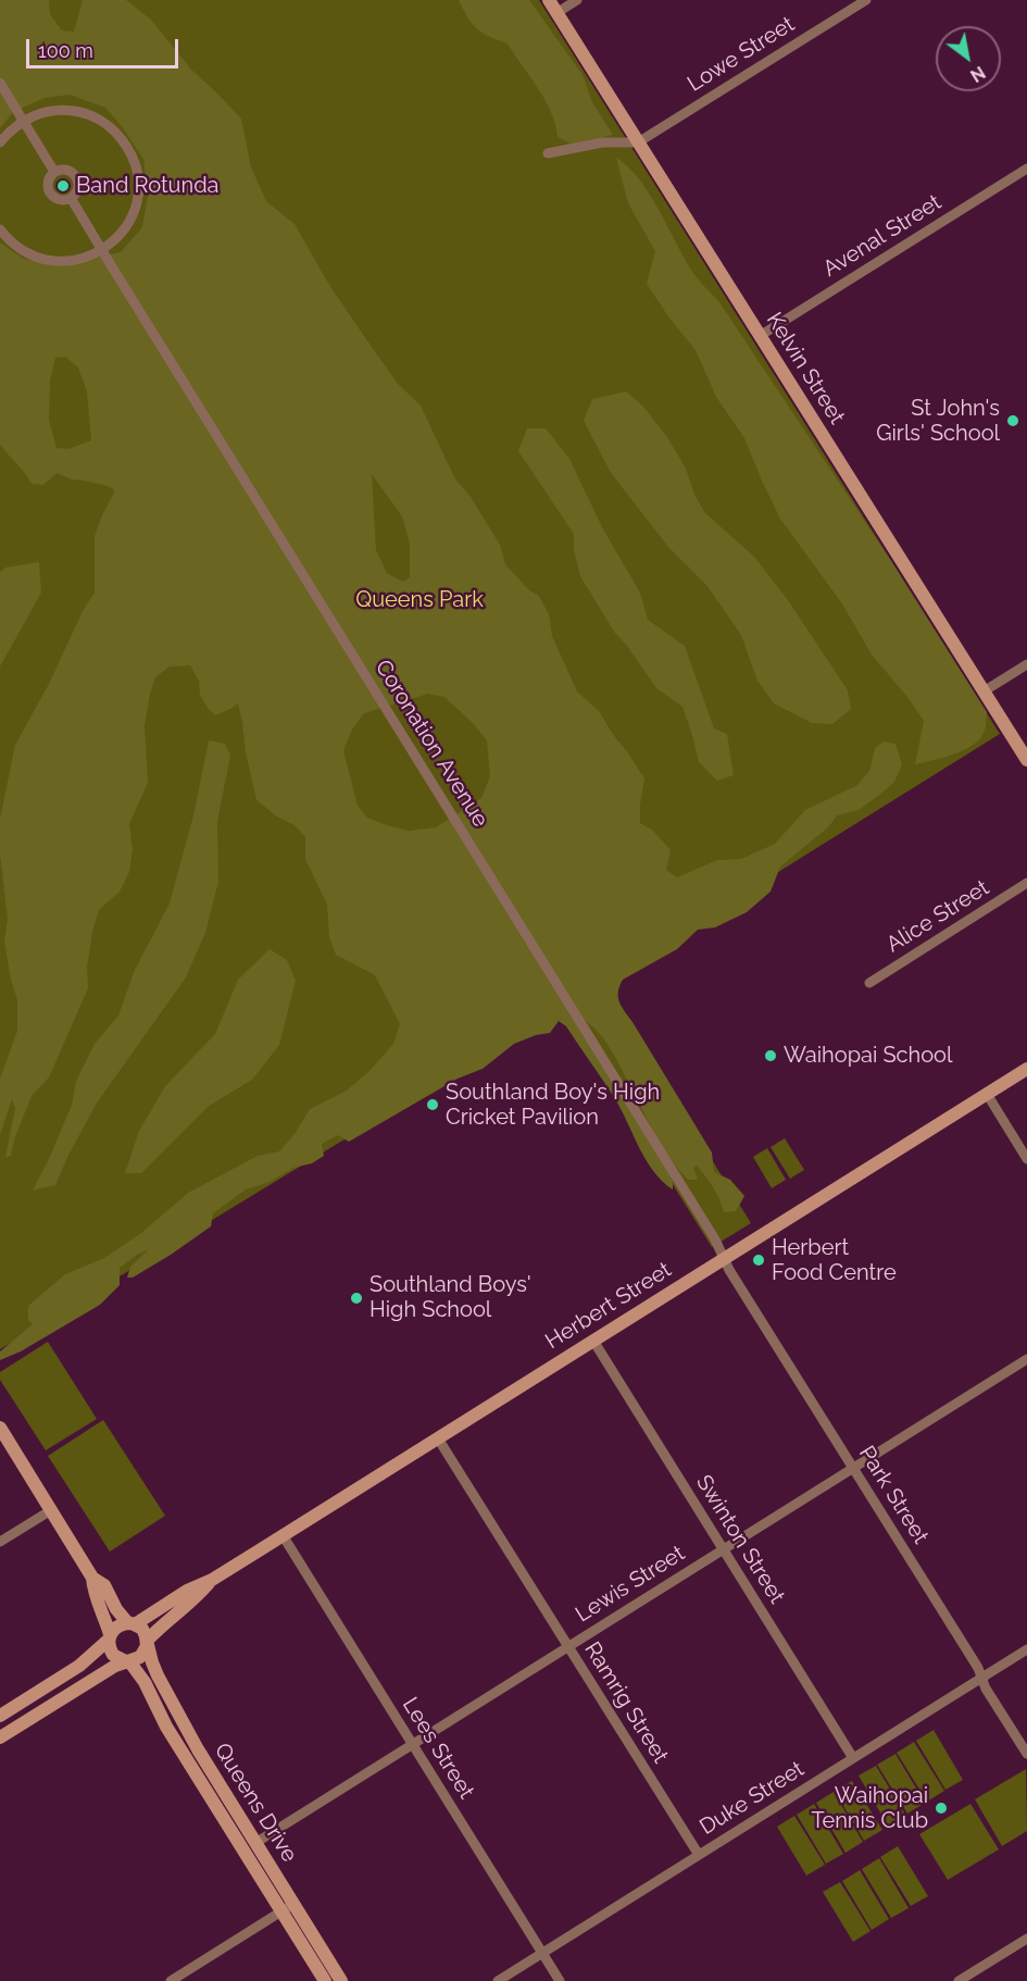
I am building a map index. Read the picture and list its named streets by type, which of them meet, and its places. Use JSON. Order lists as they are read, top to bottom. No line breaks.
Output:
{"streets":{"main road":["Kelvin Street","Herbert Street","Queens Drive"],"street":["Lowe Street","Avenal Street","Coronation Avenue","Alice Street","Park Street","Swinton Street","Lewis Street","Ramrig Street","Lees Street","Duke Street"]},"crossings":[["Lowe Street","Kelvin Street"],["Avenal Street","Kelvin Street"],["Coronation Avenue","Herbert Street"],["Coronation Avenue","Park Street"],["Herbert Street","Park Street"],["Herbert Street","Swinton Street"],["Herbert Street","Ramrig Street"],["Herbert Street","Lees Street"],["Herbert Street","Queens Drive"],["Park Street","Lewis Street"],["Park Street","Duke Street"],["Swinton Street","Lewis Street"],["Swinton Street","Duke Street"],["Lewis Street","Ramrig Street"],["Lewis Street","Lees Street"],["Lewis Street","Queens Drive"],["Ramrig Street","Duke Street"],["Lees Street","Duke Street"]],"parks":["Queens Park"],"places":["Band Rotunda","St John's Girls' School","Waihopai School","Southland Boy's High Cricket Pavilion","Herbert Food Centre","Southland Boys' High School","Waihopai Tennis Club"],"scale_bar":"100 m","north":"bottom right"}
